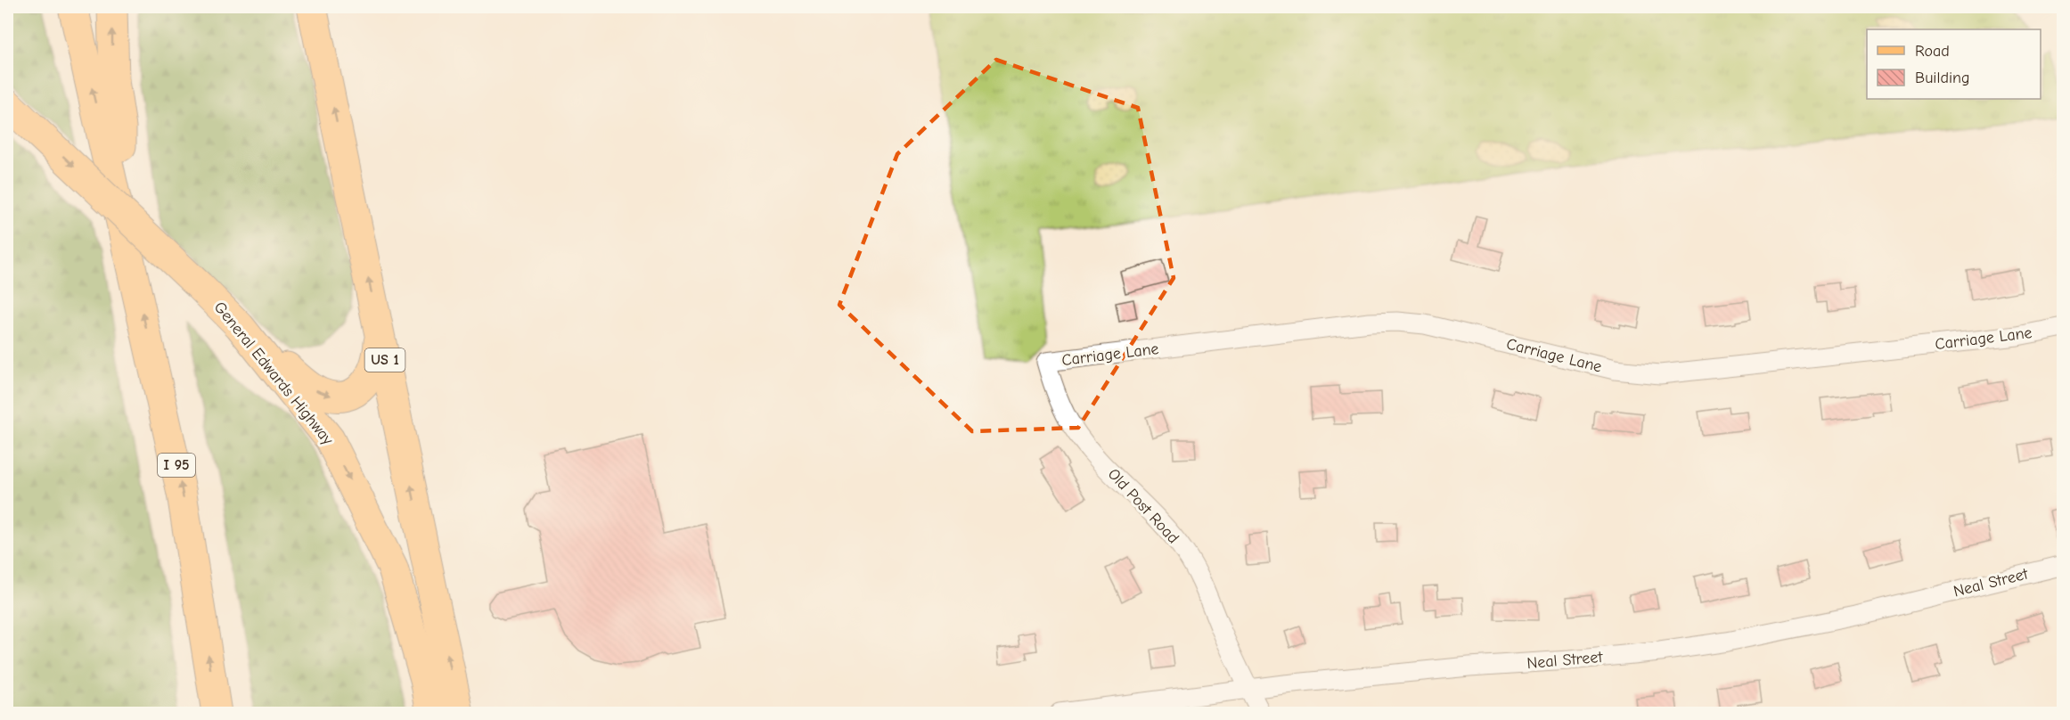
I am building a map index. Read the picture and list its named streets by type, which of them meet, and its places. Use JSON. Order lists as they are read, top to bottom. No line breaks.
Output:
{"streets":{"main road":["US 1","General Edwards Highway","I 95"],"street":["Carriage Lane","Old Post Road","Neal Street"]},"crossings":[["Carriage Lane","Old Post Road"],["Old Post Road","Neal Street"]],"legend":["Road","Building"]}
